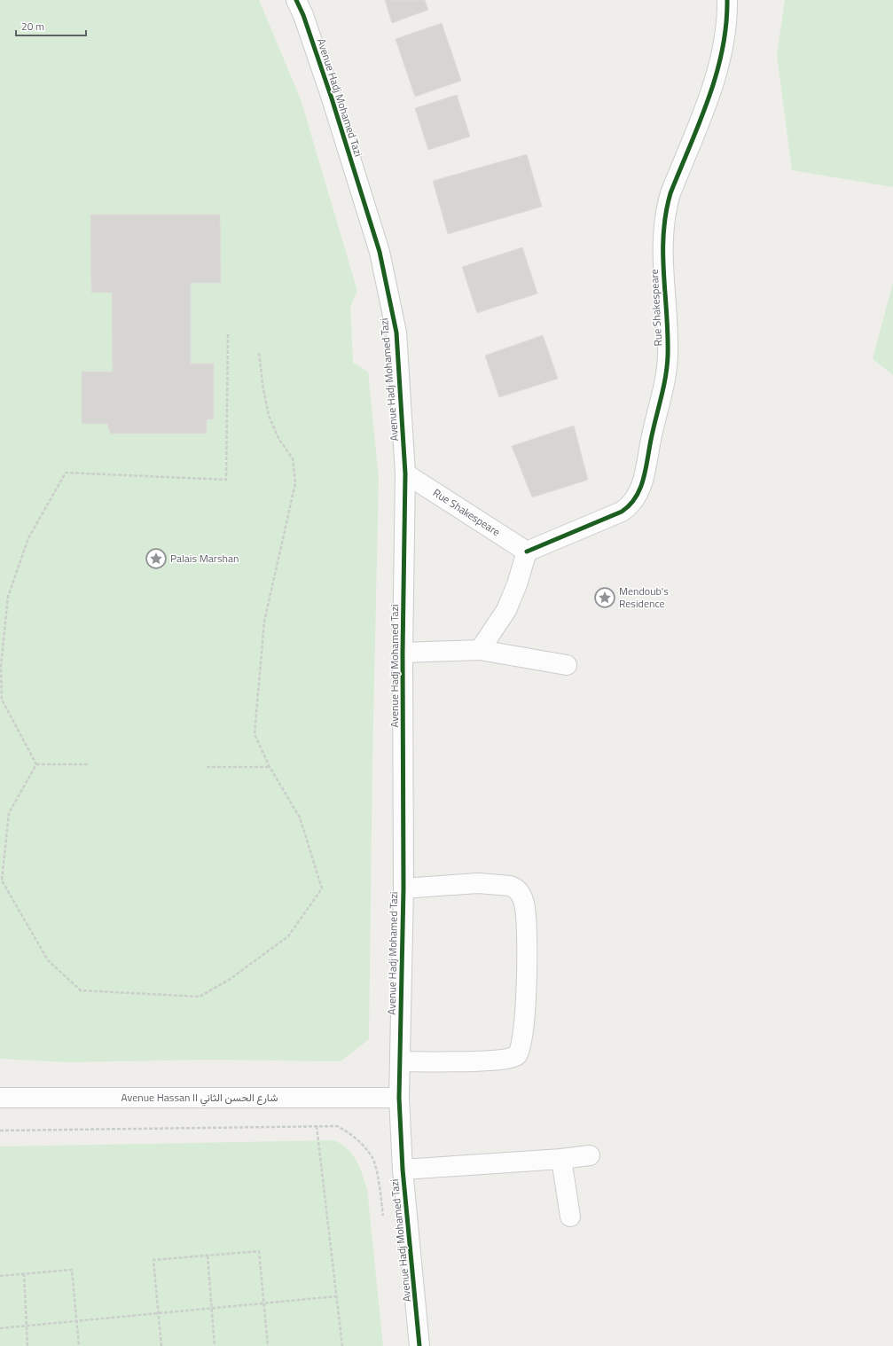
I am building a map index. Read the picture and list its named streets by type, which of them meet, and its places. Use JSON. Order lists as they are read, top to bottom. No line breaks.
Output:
{"streets":{"street":["Avenue Hadj Mohamed Tazi","Rue Shakespeare","Avenue Hassan II شارع الحسن الثاني"]},"crossings":[["Avenue Hadj Mohamed Tazi","Rue Shakespeare"],["Avenue Hadj Mohamed Tazi","Avenue Hassan II شارع الحسن الثاني"]],"places":{"place":["Palais Marshan","Mendoub's Residence"]},"scale_bar":"20 m"}
